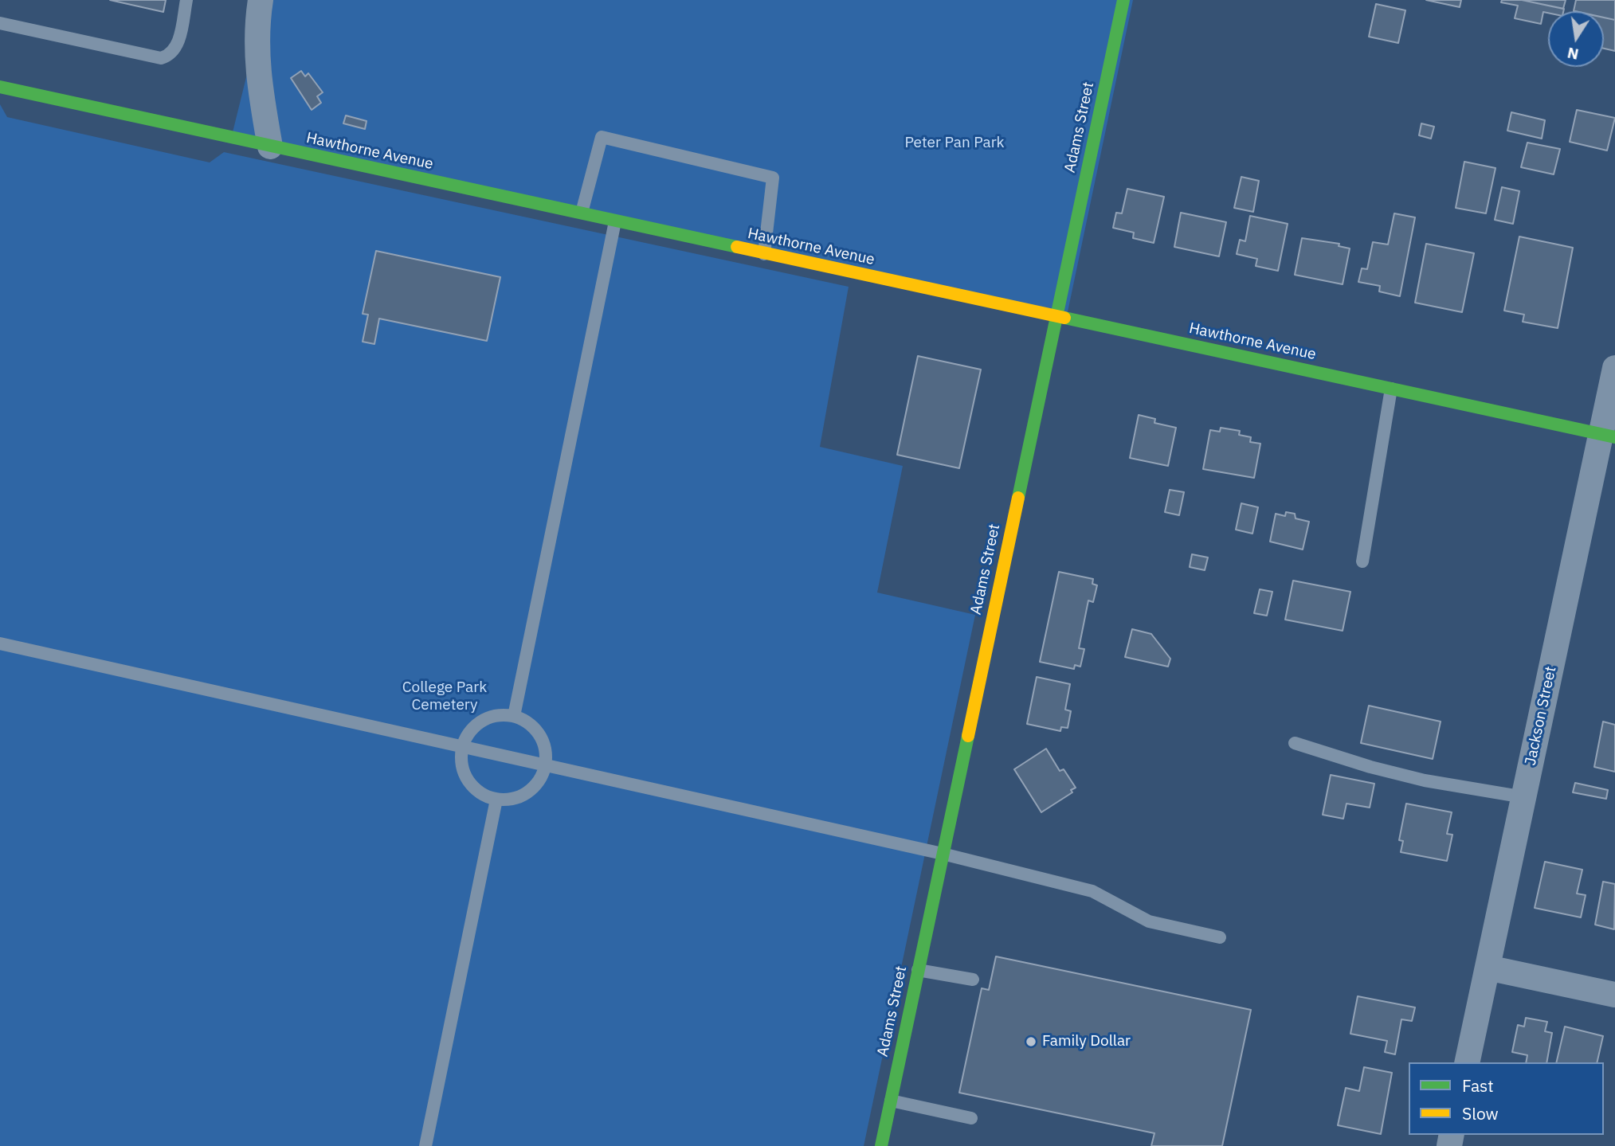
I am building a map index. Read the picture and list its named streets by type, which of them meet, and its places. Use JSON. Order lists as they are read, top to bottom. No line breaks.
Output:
{"streets":{"street":["Adams Street","Hawthorne Avenue","Jackson Street"]},"crossings":[["Adams Street","Hawthorne Avenue"],["Hawthorne Avenue","Jackson Street"]],"parks":["Peter Pan Park","College Park Cemetery"],"places":["Family Dollar"],"legend":["Fast","Slow"],"north":"bottom"}
